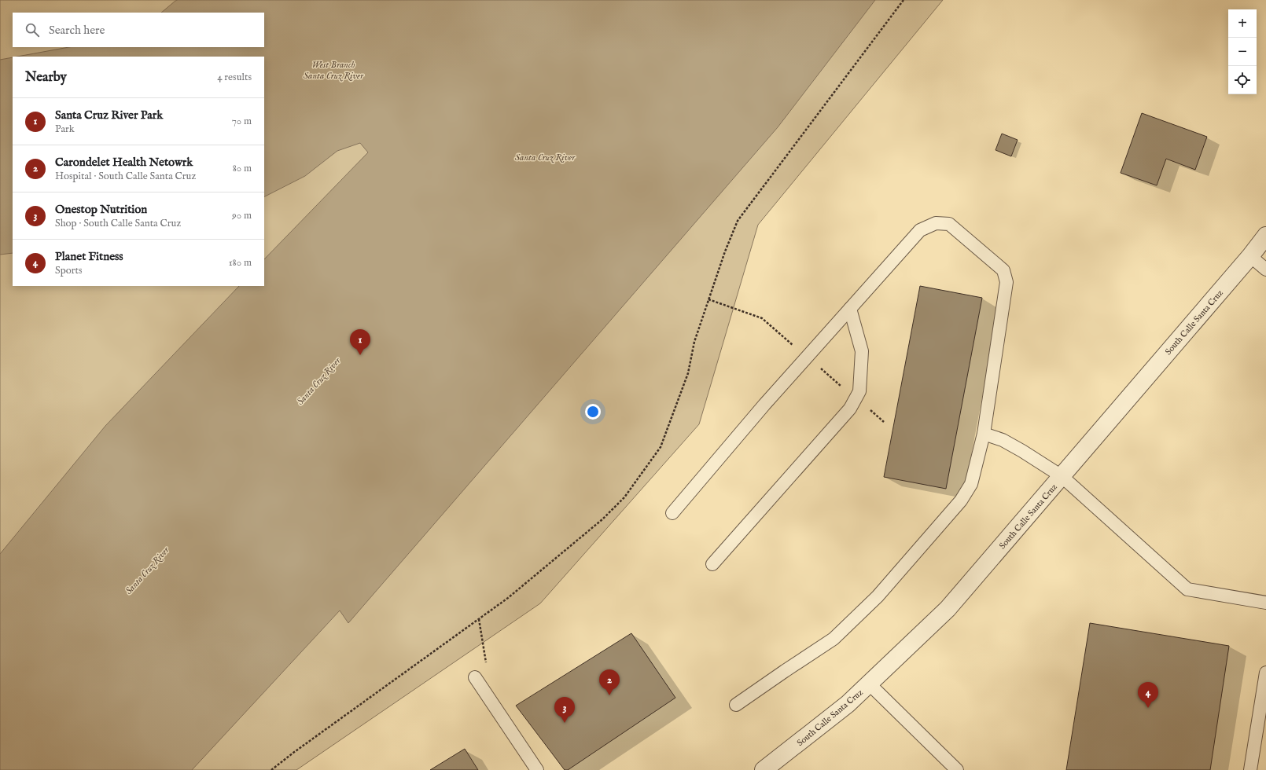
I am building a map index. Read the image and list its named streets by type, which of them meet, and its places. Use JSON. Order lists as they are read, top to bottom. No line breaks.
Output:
{"streets":{"street":["South Calle Santa Cruz"]},"water":["West Branch Santa Cruz River","Santa Cruz River"],"page":{"map_buttons":["+","−"],"search":"Search here","heading":["Nearby","4 results"],"list":[{"mark":"1","name":"Santa Cruz River Park","note":"Park","value":"70 m"},{"mark":"2","name":"Carondelet Health Netowrk","note":"Hospital · South Calle Santa Cruz","value":"80 m"},{"mark":"3","name":"Onestop Nutrition","note":"Shop · South Calle Santa Cruz","value":"90 m"},{"mark":"4","name":"Planet Fitness","note":"Sports","value":"180 m"}],"pins":["1","2","4","3"]}}
